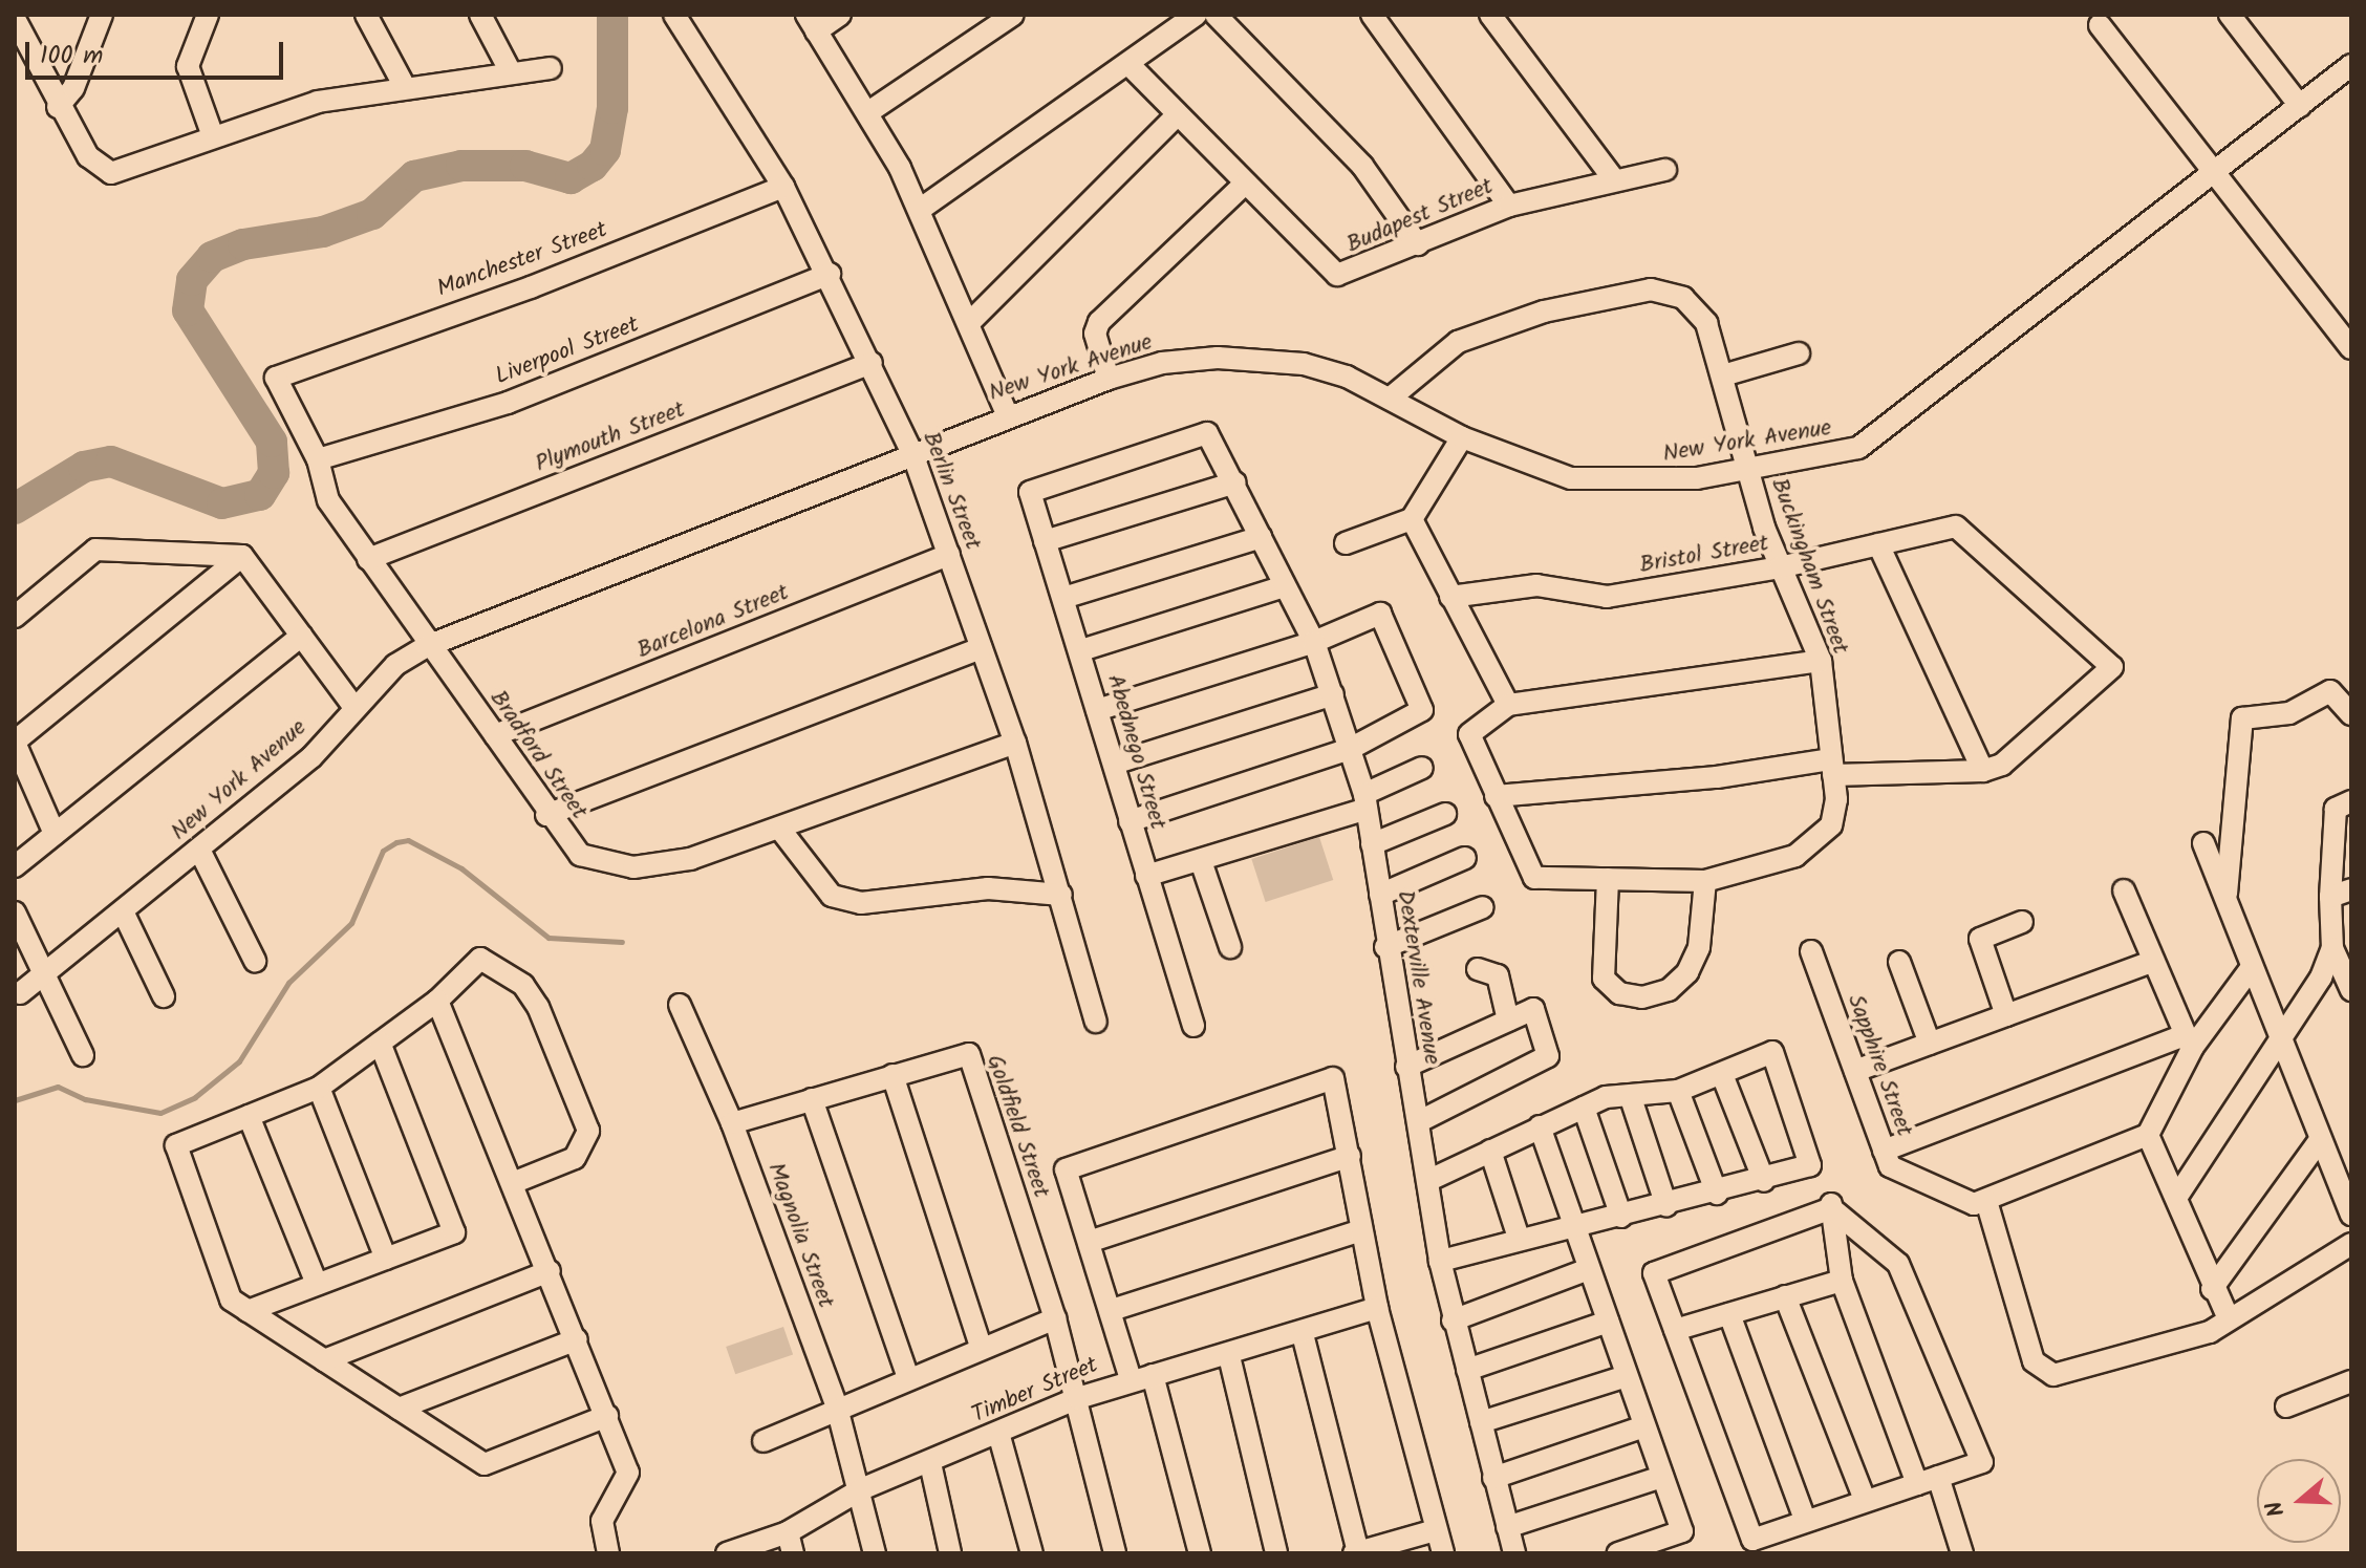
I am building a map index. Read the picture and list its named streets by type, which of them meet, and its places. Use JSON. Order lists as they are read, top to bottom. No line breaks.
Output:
{"streets":{"street":["Budapest Street","Manchester Street","Liverpool Street","New York Avenue","Plymouth Street","Berlin Street","Bristol Street","Buckingham Street","Barcelona Street","Abednego Street","Bradford Street","Dexterville Avenue","Sapphire Street","Goldfield Street","Magnolia Street","Timber Street"]},"crossings":[["Manchester Street","Berlin Street"],["Manchester Street","Bradford Street"],["Liverpool Street","Berlin Street"],["Liverpool Street","Bradford Street"],["New York Avenue","Berlin Street"],["New York Avenue","Buckingham Street"],["New York Avenue","Bradford Street"],["Plymouth Street","Berlin Street"],["Plymouth Street","Bradford Street"],["Berlin Street","Barcelona Street"],["Berlin Street","Bradford Street"],["Bristol Street","Buckingham Street"],["Barcelona Street","Bradford Street"],["Abednego Street","Dexterville Avenue"],["Goldfield Street","Magnolia Street"],["Goldfield Street","Timber Street"],["Magnolia Street","Timber Street"]],"scale_bar":"100 m","north":"left"}
